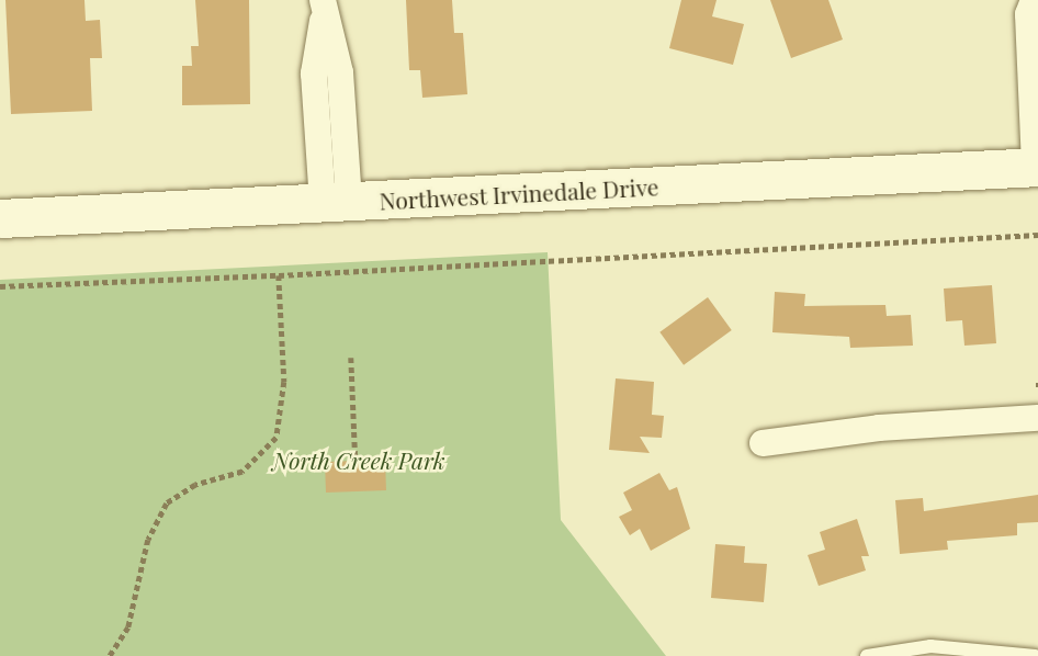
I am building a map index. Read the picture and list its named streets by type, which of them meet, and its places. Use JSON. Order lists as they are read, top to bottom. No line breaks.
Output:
{"streets":{"main road":["Northwest Irvinedale Drive"]},"parks":["North Creek Park"]}
